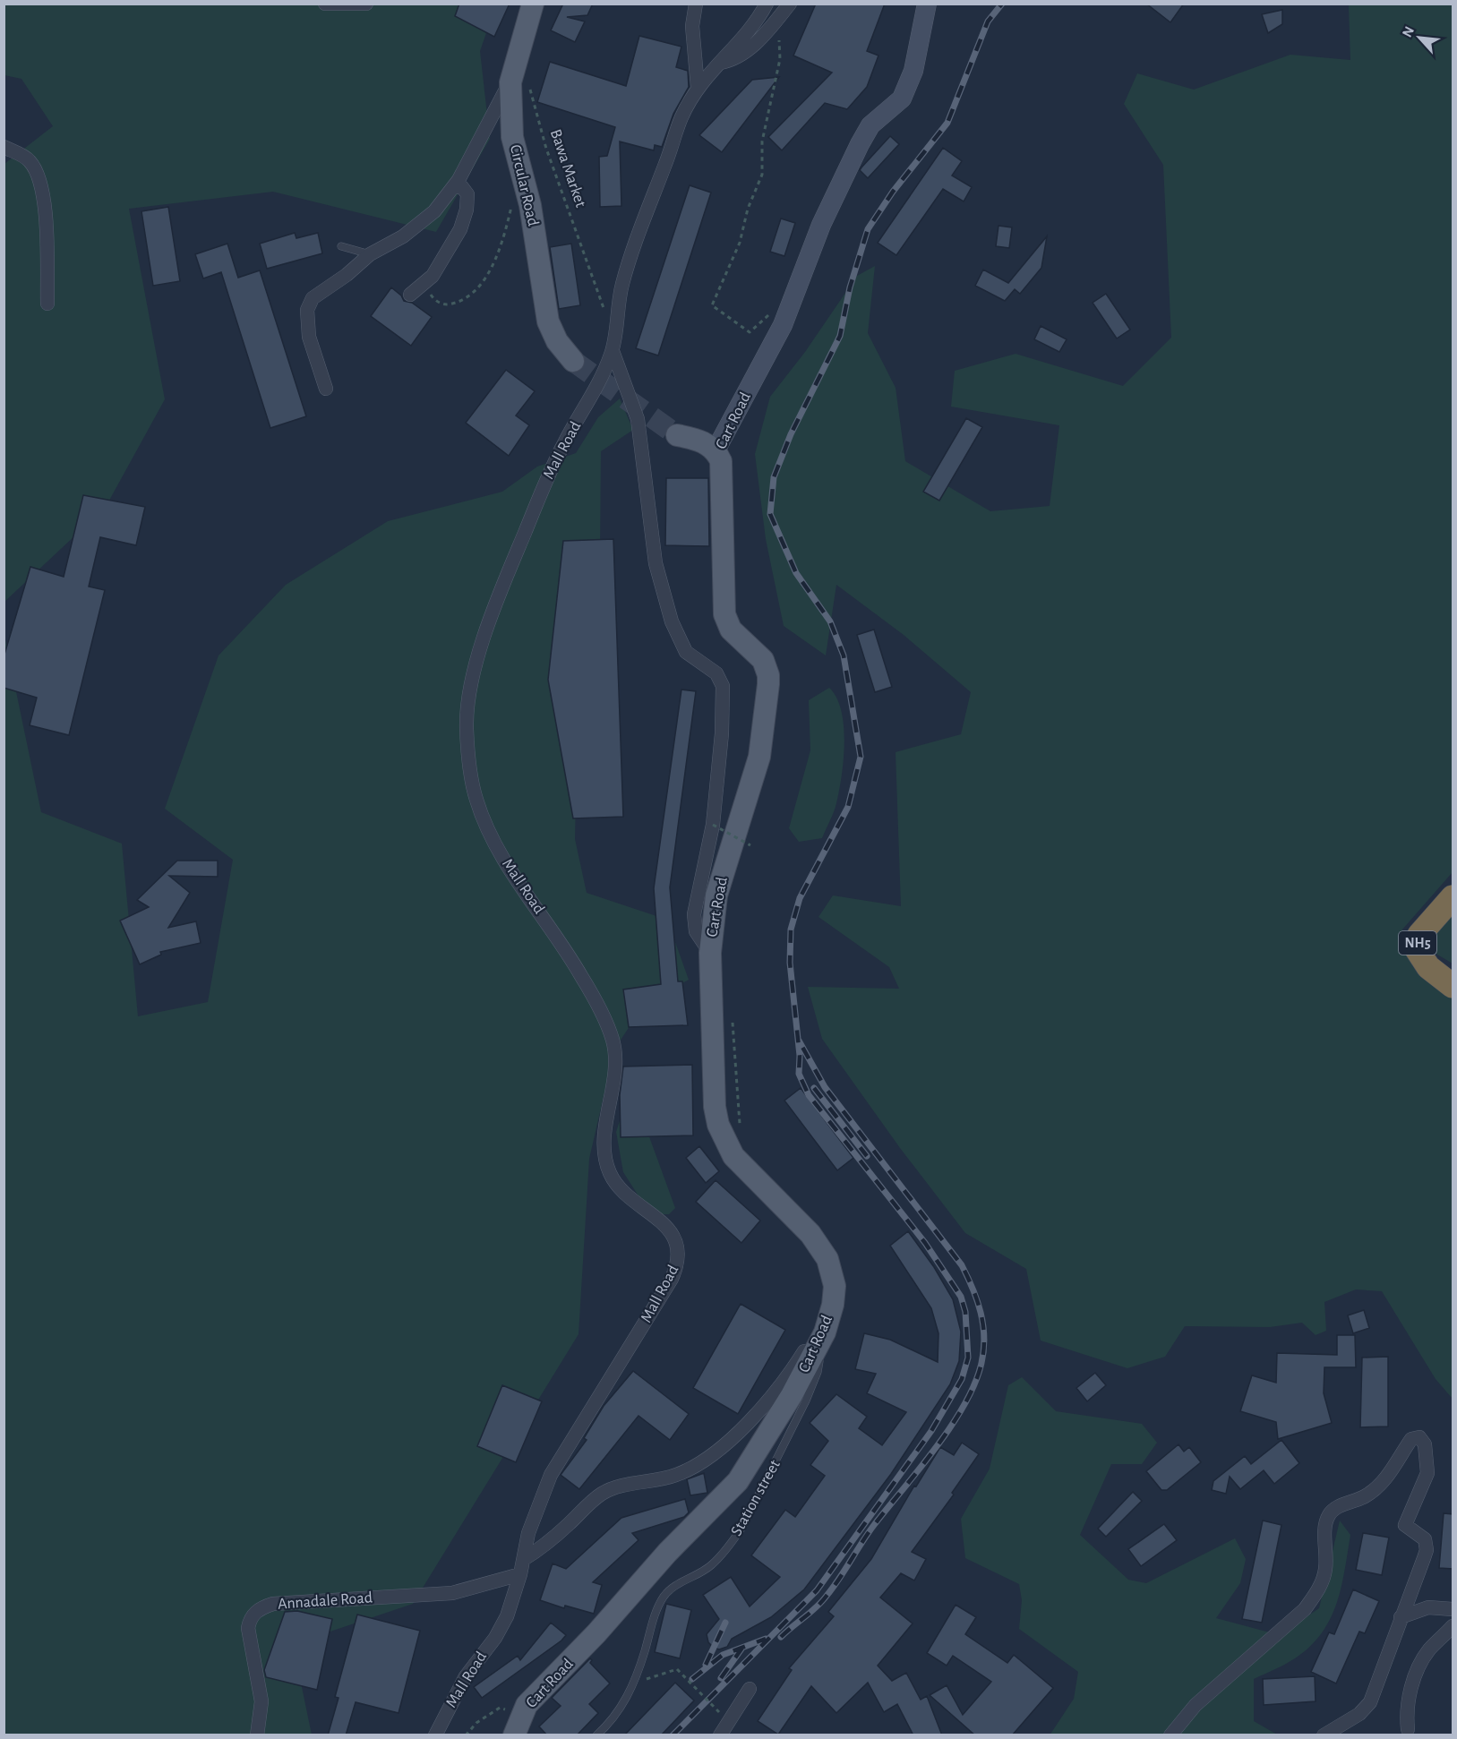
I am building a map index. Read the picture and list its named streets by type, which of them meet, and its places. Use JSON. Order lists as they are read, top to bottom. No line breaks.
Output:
{"streets":{"highway":["NH5"],"main road":["Circular Road","Cart Road"],"street":["Mall Road","Annadale Road"],"lane":["Station street"],"path":["Bawa Market"]},"crossings":[["Bawa Market","Circular Road"],["Bawa Market","Mall Road"],["Cart Road","Station street"],["Mall Road","Annadale Road"]],"north":"top left"}
